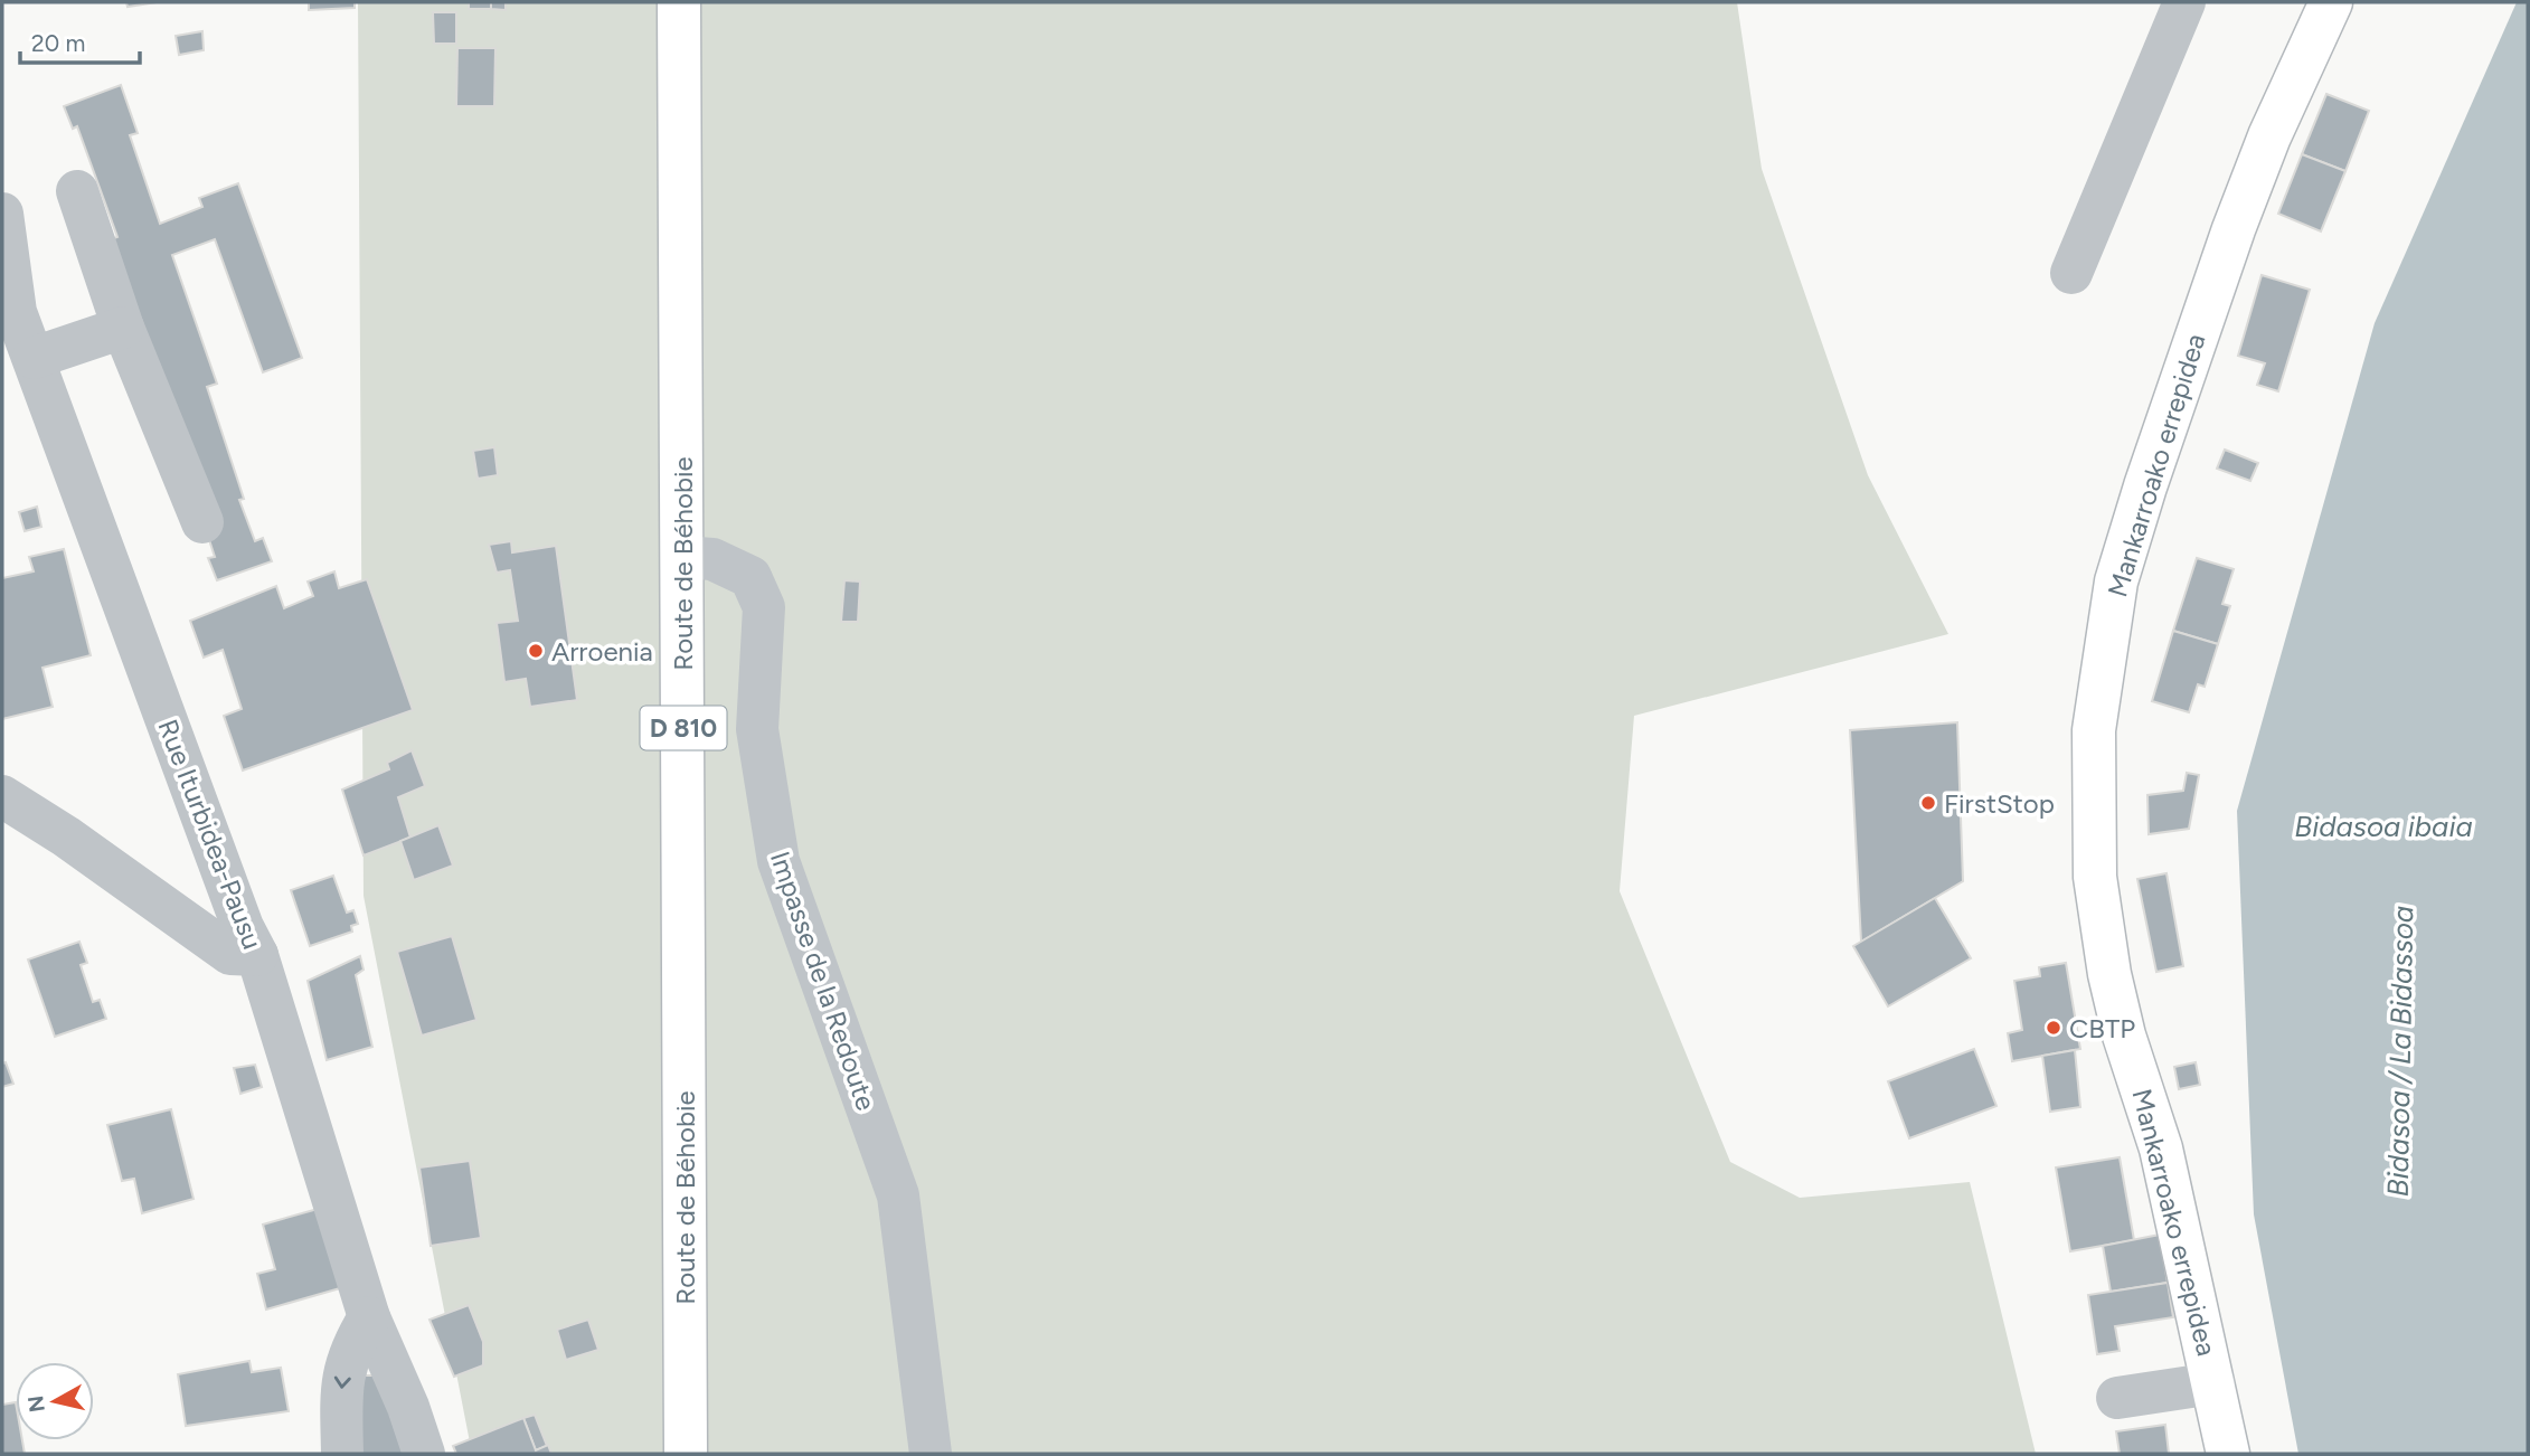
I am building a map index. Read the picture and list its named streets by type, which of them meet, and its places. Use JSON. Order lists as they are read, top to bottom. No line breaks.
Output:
{"streets":{"main road":["Mankarroako errepidea","Route de Béhobie","D 810"],"street":["Rue Iturbidea-Pausu","Impasse de la Redoute"]},"crossings":[["Route de Béhobie","Impasse de la Redoute"]],"water":["Bidasoa ibaia","Bidasoa / La Bidassoa"],"places":["Arroenia","FirstStop","CBTP"],"scale_bar":"20 m","north":"left"}
